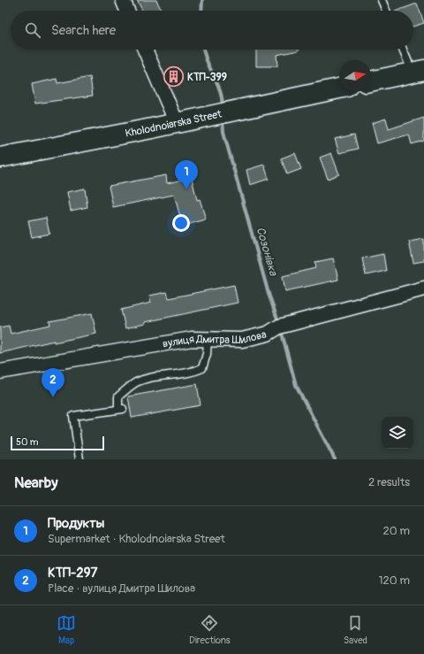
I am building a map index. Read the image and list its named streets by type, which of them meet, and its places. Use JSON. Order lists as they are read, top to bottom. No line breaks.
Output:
{"streets":{"main road":["Kholodnoiarska Street"],"street":["вулиця Дмитра Шилова"]},"water":["Созонівка"],"places":{"building":["КТП-399"]},"scale_bar":"50 m","north":"right","page":{"search":"Search here","pins":["1","2"],"scale":"50 m","heading":["Nearby","2 results"],"list":[{"mark":"1","name":"Продукты","note":"Supermarket · Kholodnoiarska Street","value":"20 m"},{"mark":"2","name":"КТП-297","note":"Place · вулиця Дмитра Шилова","value":"120 m"}],"nav":["Map","Directions","Saved"]}}
